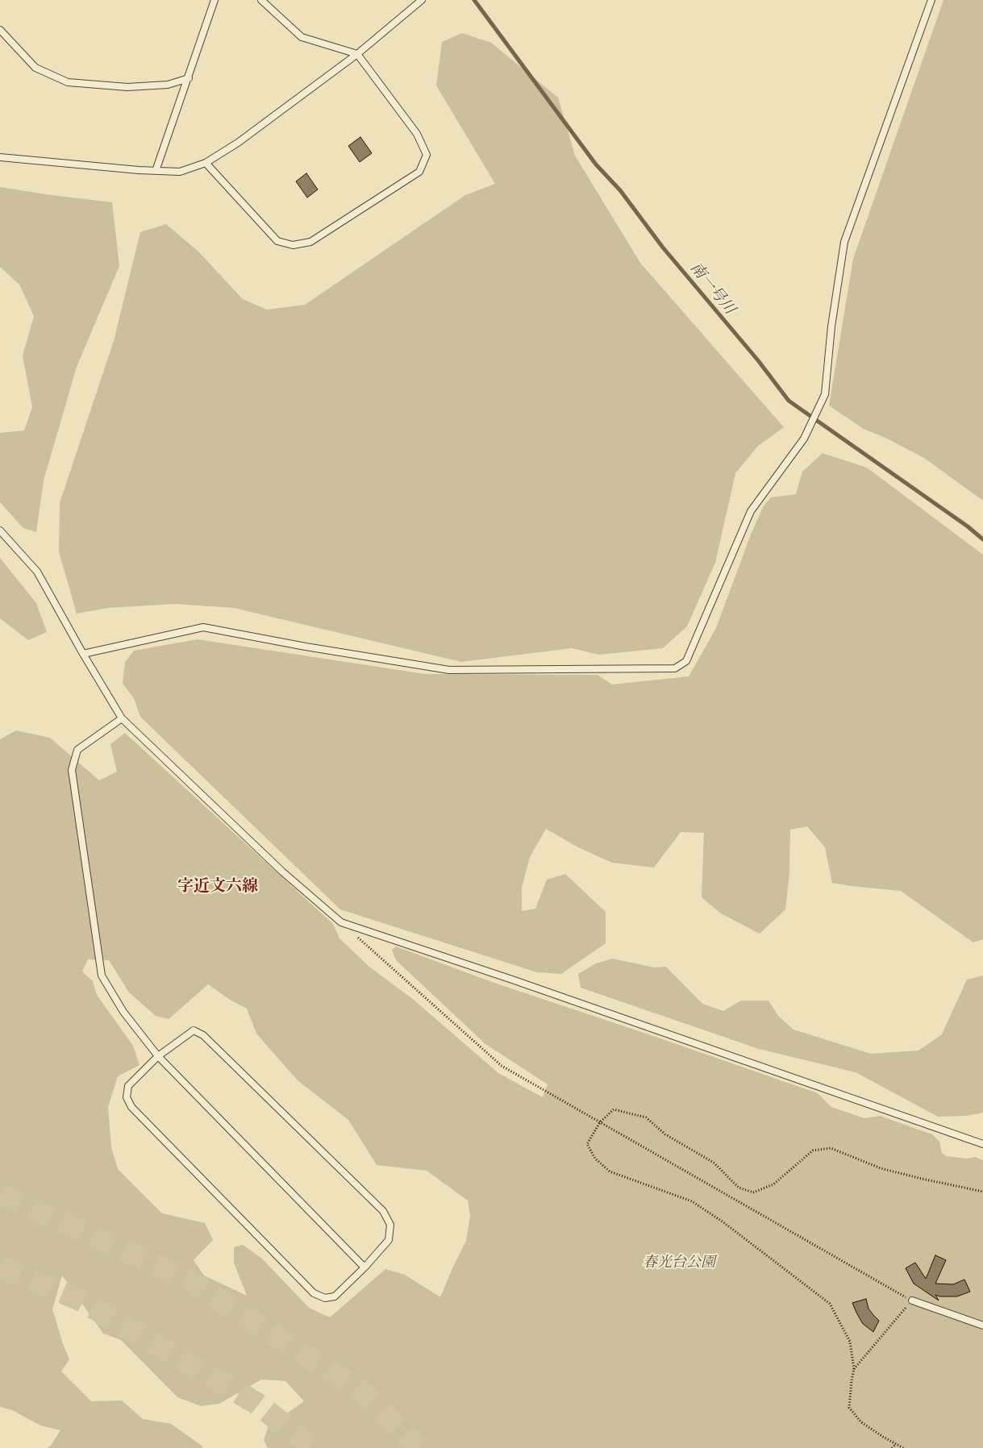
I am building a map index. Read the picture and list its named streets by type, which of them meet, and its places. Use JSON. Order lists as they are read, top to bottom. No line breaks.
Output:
{"districts":["字近文六線"],"water":["南一号川"],"parks":["春光台公園"]}
